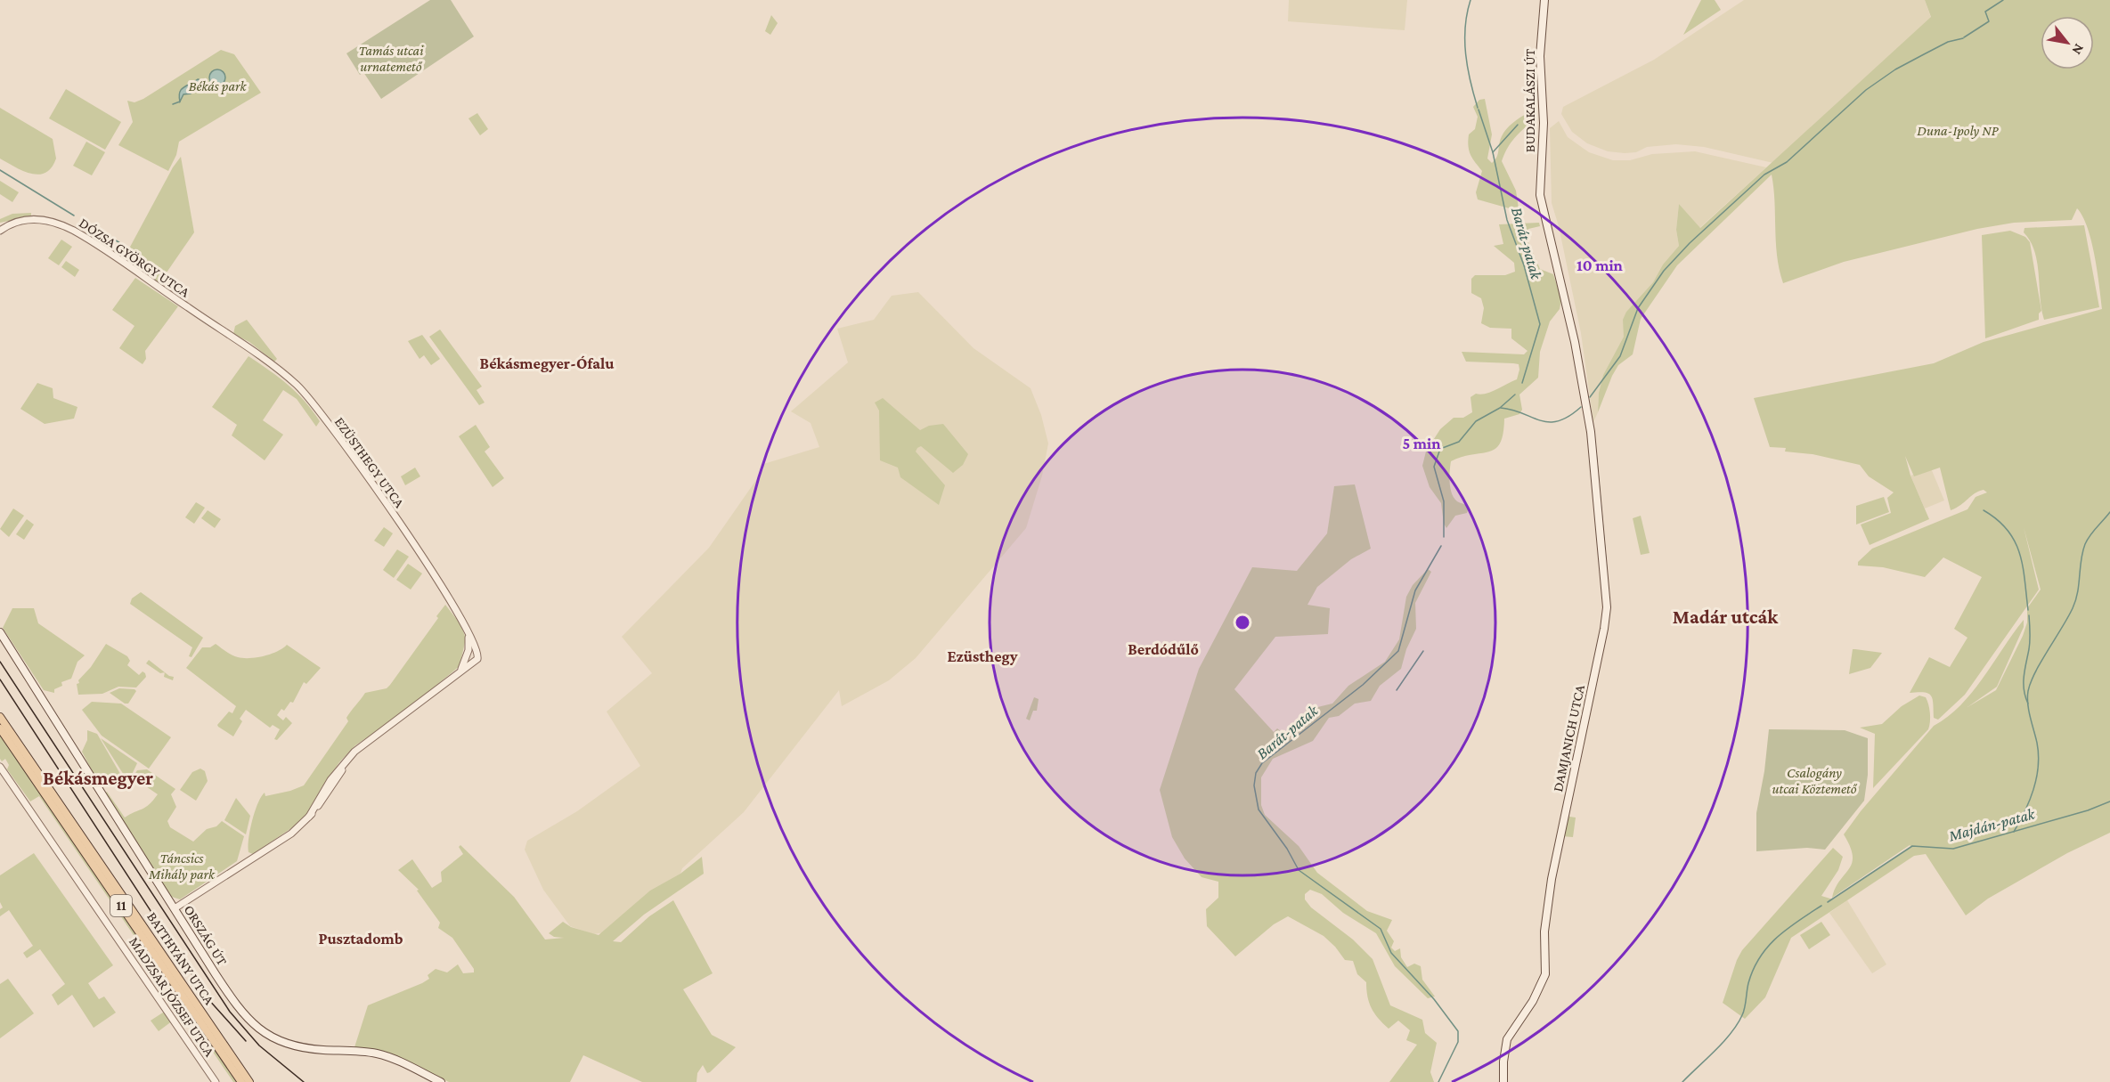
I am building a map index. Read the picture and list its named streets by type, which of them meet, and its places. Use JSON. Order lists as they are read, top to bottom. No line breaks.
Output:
{"streets":{"main road":["BUDAKALÁSZI ÚT","DAMJANICH UTCA","11","ORSZÁG ÚT","BATTHYÁNY UTCA"],"street":["DÓZSA GYÖRGY UTCA","EZÜSTHEGY UTCA","MADZSAR JÓZSEF UTCA"]},"crossings":[["BUDAKALÁSZI ÚT","DAMJANICH UTCA"],["DÓZSA GYÖRGY UTCA","EZÜSTHEGY UTCA"]],"districts":["Békásmegyer-Ófalu","Madár utcák","Berdódűlő","Ezüsthegy","Békásmegyer","Pusztadomb"],"water":["Barát-patak","Majdán-patak"],"parks":["Tamás utcai urnatemető","Békás park","Duna-Ipoly NP","Csalogány utcai Köztemető","Táncsics Mihály park"],"north":"bottom right","rings":["10 min","5 min"]}
